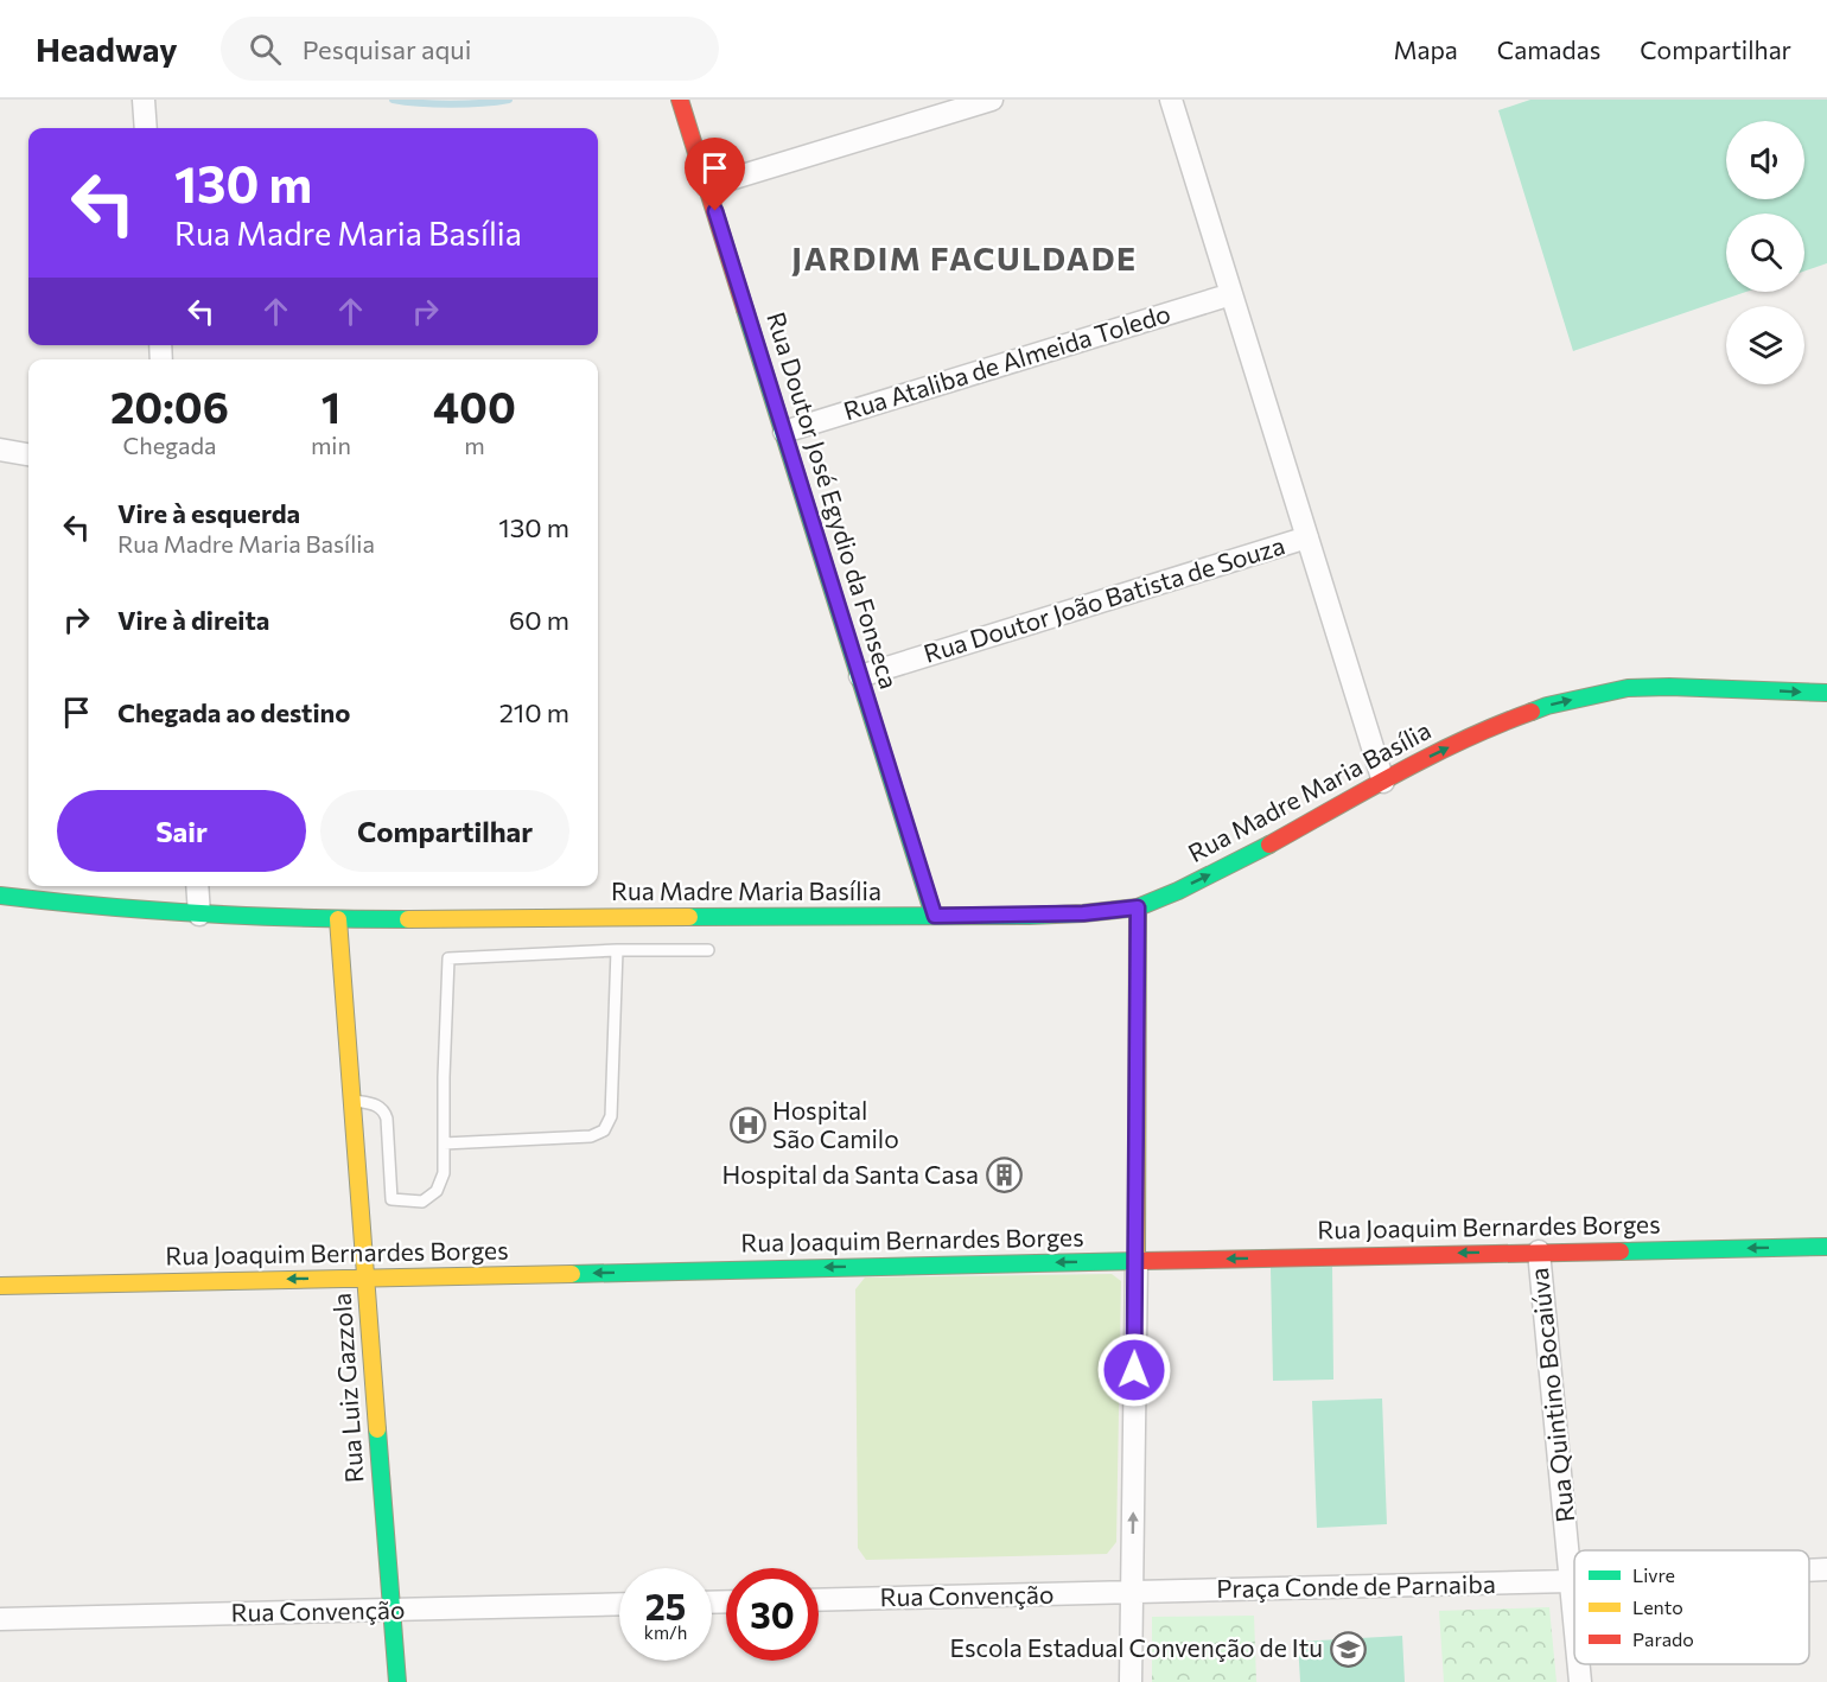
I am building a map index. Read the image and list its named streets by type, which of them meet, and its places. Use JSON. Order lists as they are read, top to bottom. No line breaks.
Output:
{"streets":{"street":["Rua Ataliba de Almeida Toledo","Rua Doutor José Egydio da Fonseca","Rua Doutor João Batista de Souza","Rua Madre Maria Basília","Rua Joaquim Bernardes Borges","Rua Luiz Gazzola","Rua Quintino Bocaiúva","Praça Conde de Parnaiba","Rua Convenção"]},"crossings":[["Rua Ataliba de Almeida Toledo","Rua Doutor José Egydio da Fonseca"],["Rua Doutor José Egydio da Fonseca","Rua Doutor João Batista de Souza"],["Rua Doutor José Egydio da Fonseca","Rua Madre Maria Basília"],["Rua Madre Maria Basília","Rua Luiz Gazzola"],["Rua Joaquim Bernardes Borges","Rua Luiz Gazzola"],["Rua Joaquim Bernardes Borges","Rua Quintino Bocaiúva"],["Rua Luiz Gazzola","Rua Convenção"],["Rua Quintino Bocaiúva","Praça Conde de Parnaiba"],["Praça Conde de Parnaiba","Rua Convenção"]],"one_way":["Rua Madre Maria Basília","Rua Joaquim Bernardes Borges"],"districts":["JARDIM FACULDADE"],"places":{"hospital":["Hospital São Camilo"],"building":["Hospital da Santa Casa"],"school or university":["Escola Estadual Convenção de Itu"]},"legend":["Livre","Lento","Parado"],"page":{"header":"Headway","search":"Pesquisar aqui","nav":["Mapa","Camadas","Compartilhar"],"turn":["130 m","Rua Madre Maria Basília"],"eta":["20:06","Chegada","1","min","400","m"],"list":[{"name":"Vire à esquerda","note":"Rua Madre Maria Basília","value":"130 m"},{"name":"Vire à direita","value":"60 m"},{"name":"Chegada ao destino","value":"210 m"}],"buttons":["Sair","Compartilhar"],"speed":"25 km/h","limit":"30"}}
